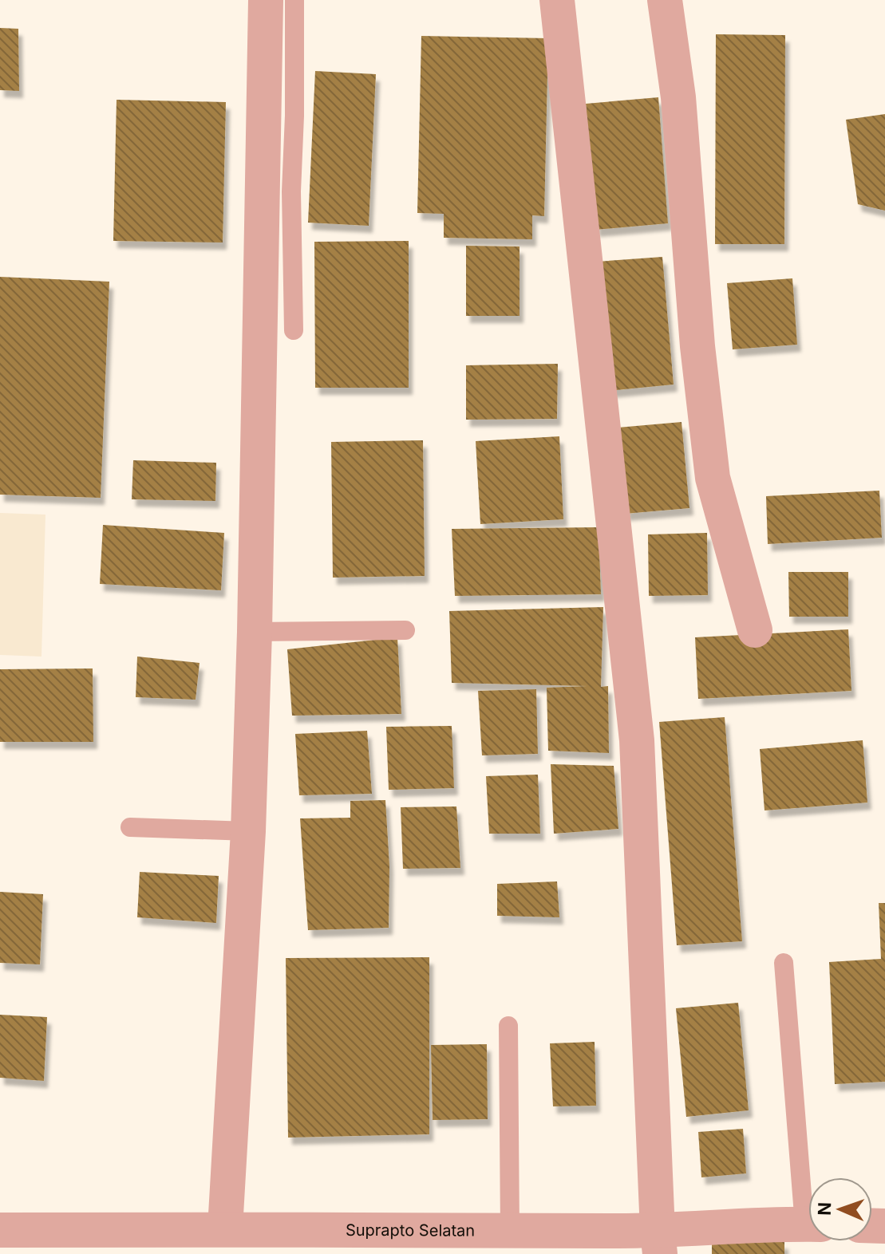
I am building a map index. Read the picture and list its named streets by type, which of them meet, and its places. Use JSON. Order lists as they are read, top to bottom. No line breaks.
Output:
{"streets":{"street":["Suprapto Selatan"]},"north":"left"}
